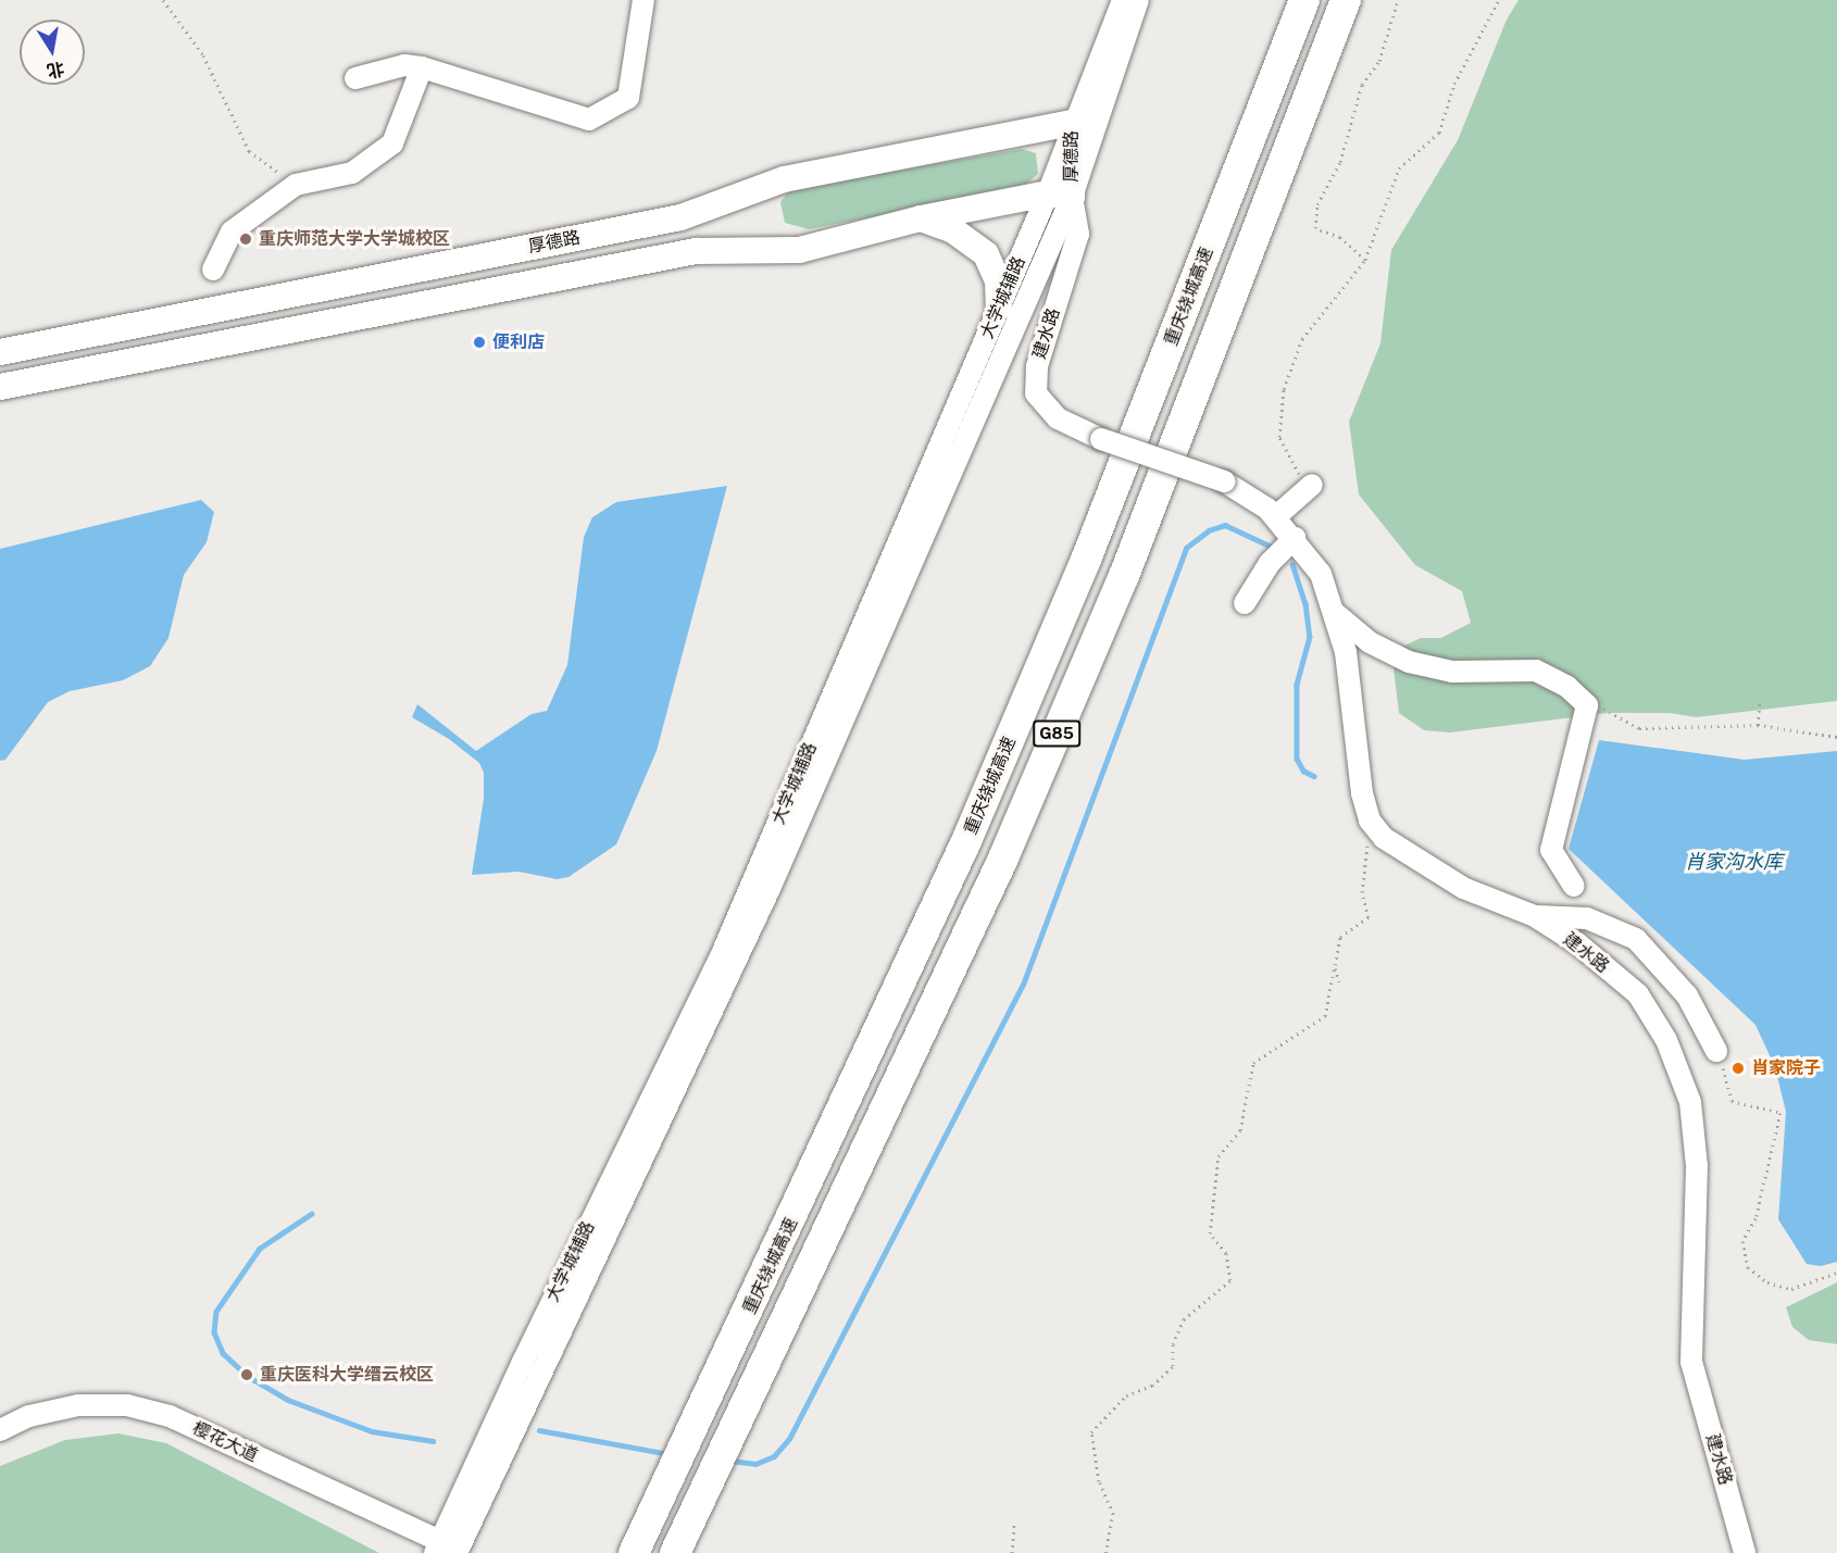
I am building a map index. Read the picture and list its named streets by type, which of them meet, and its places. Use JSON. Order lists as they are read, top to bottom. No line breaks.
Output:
{"streets":{"highway":["重庆绕城高速","G85"],"main road":["厚德路"],"street":["大学城辅路","建水路","樱花大道"]},"crossings":[["厚德路","大学城辅路"],["厚德路","建水路"],["大学城辅路","建水路"],["大学城辅路","樱花大道"]],"water":["肖家沟水库"],"places":["重庆师范大学大学城校区","便利店","肖家院子","重庆医科大学缙云校区"],"north":"bottom"}
